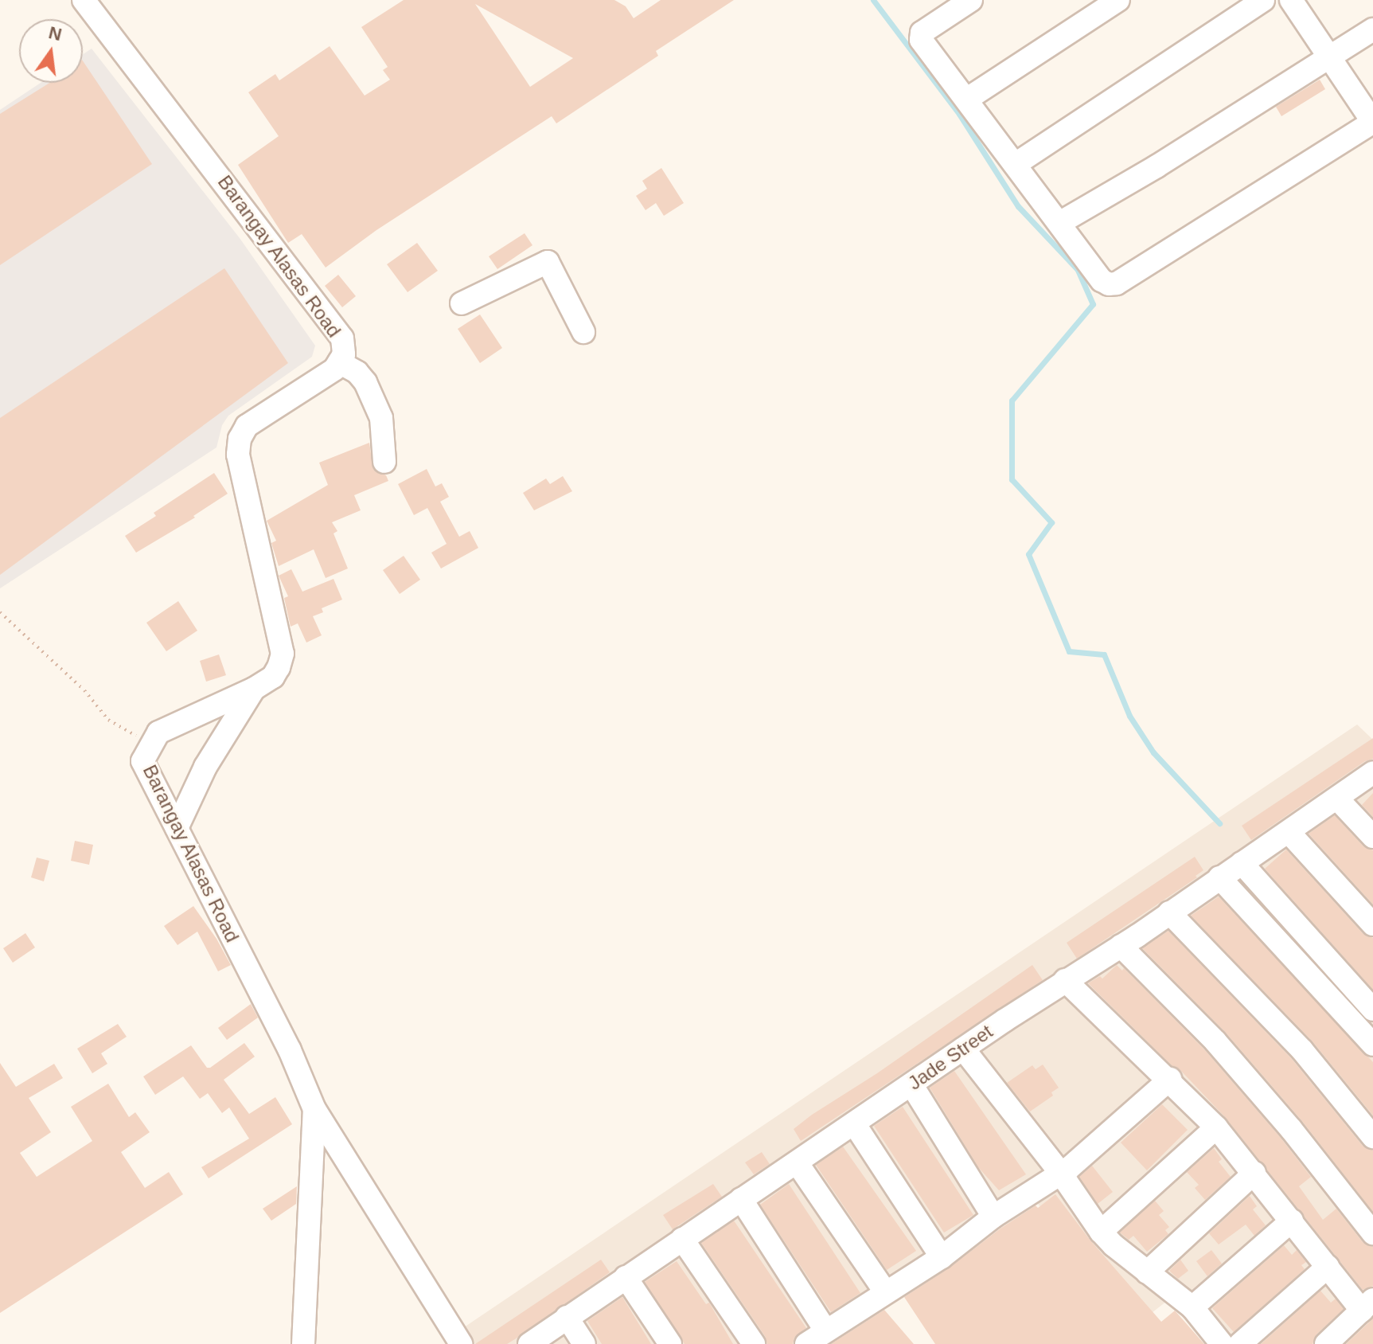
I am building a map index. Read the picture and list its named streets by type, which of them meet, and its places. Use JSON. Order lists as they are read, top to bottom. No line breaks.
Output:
{"streets":{"street":["Barangay Alasas Road","Jade Street"]},"north":"top"}
